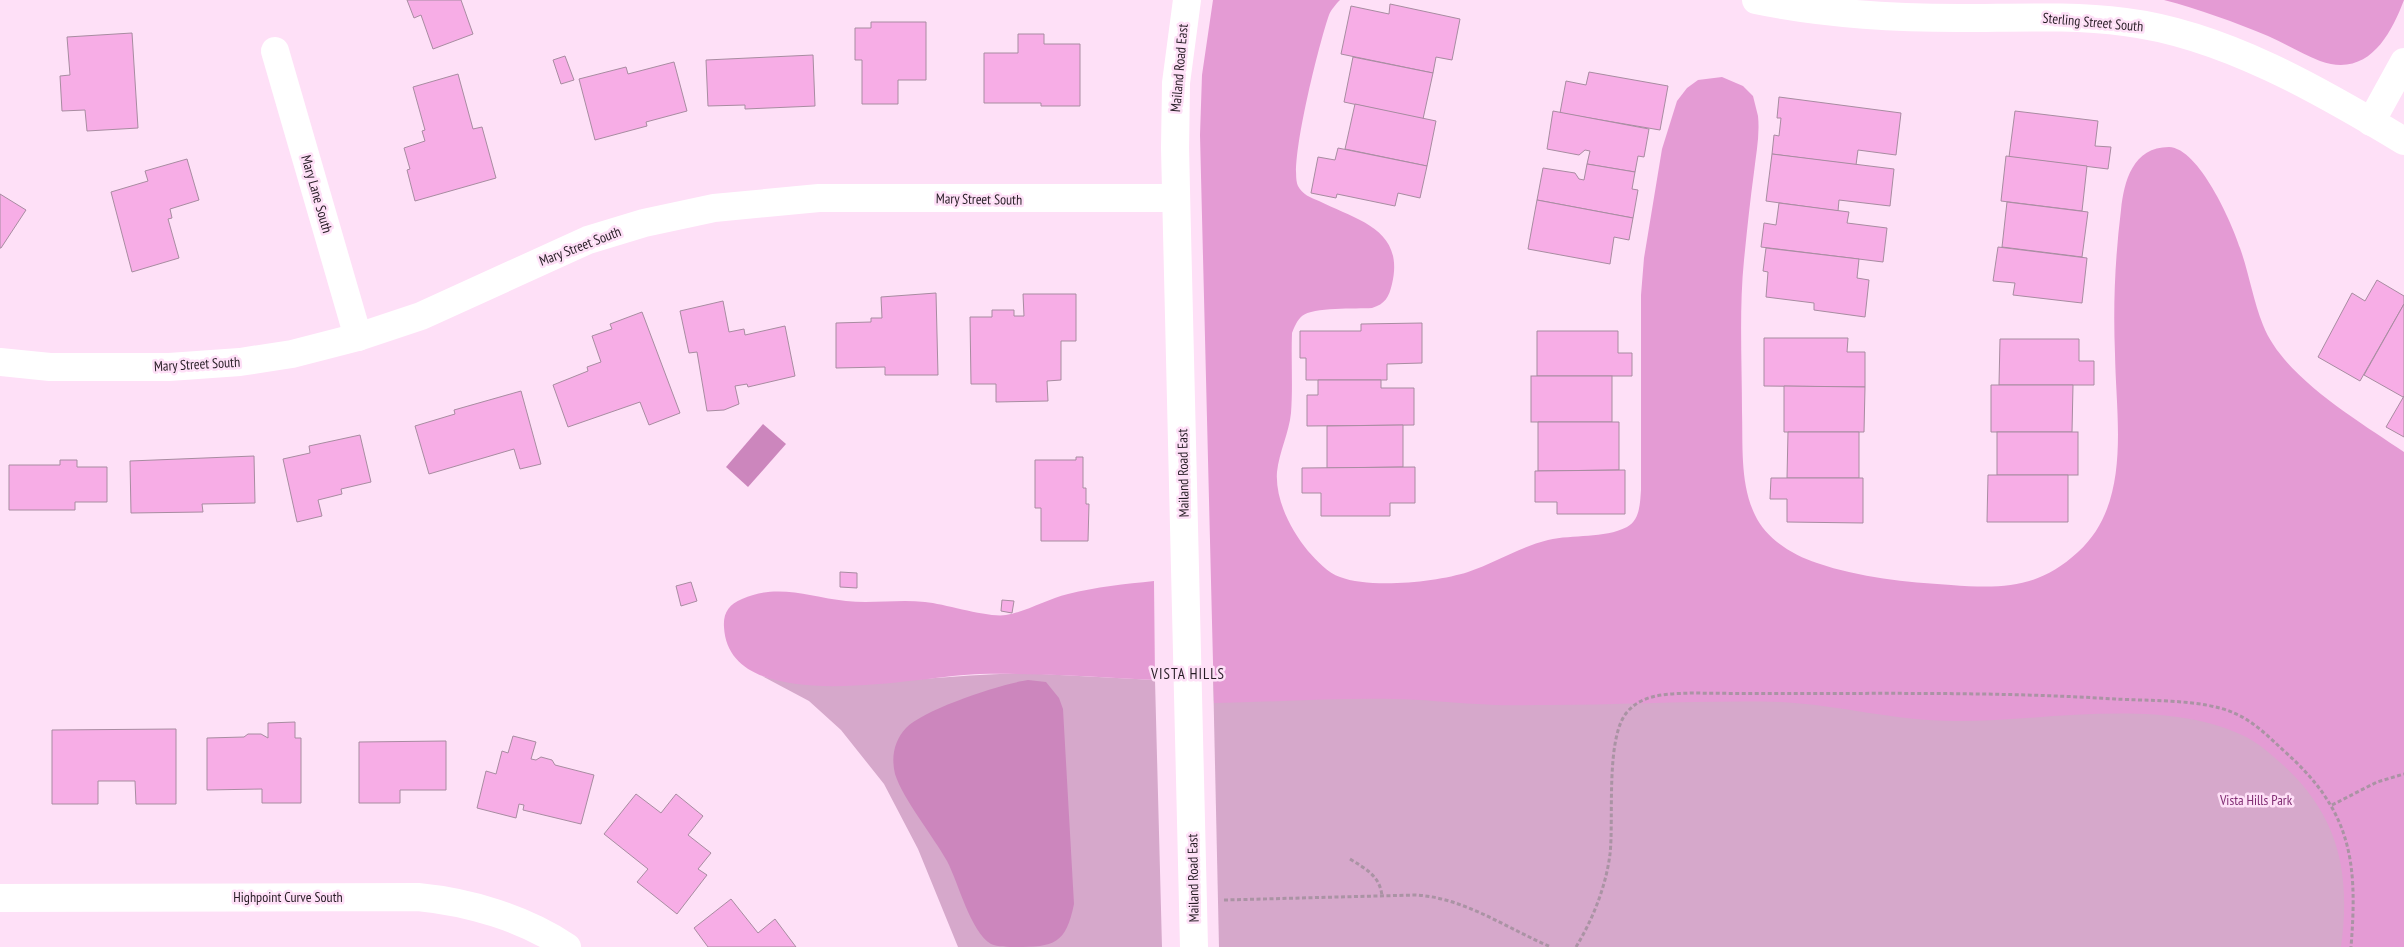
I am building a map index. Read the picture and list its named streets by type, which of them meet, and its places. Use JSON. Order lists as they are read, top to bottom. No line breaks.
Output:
{"streets":{"street":["Sterling Street South","Mailand Road East","Mary Lane South","Mary Street South","Highpoint Curve South"]},"crossings":[["Mailand Road East","Mary Street South"],["Mary Lane South","Mary Street South"]],"districts":["VISTA HILLS"],"parks":["Vista Hills Park"]}
